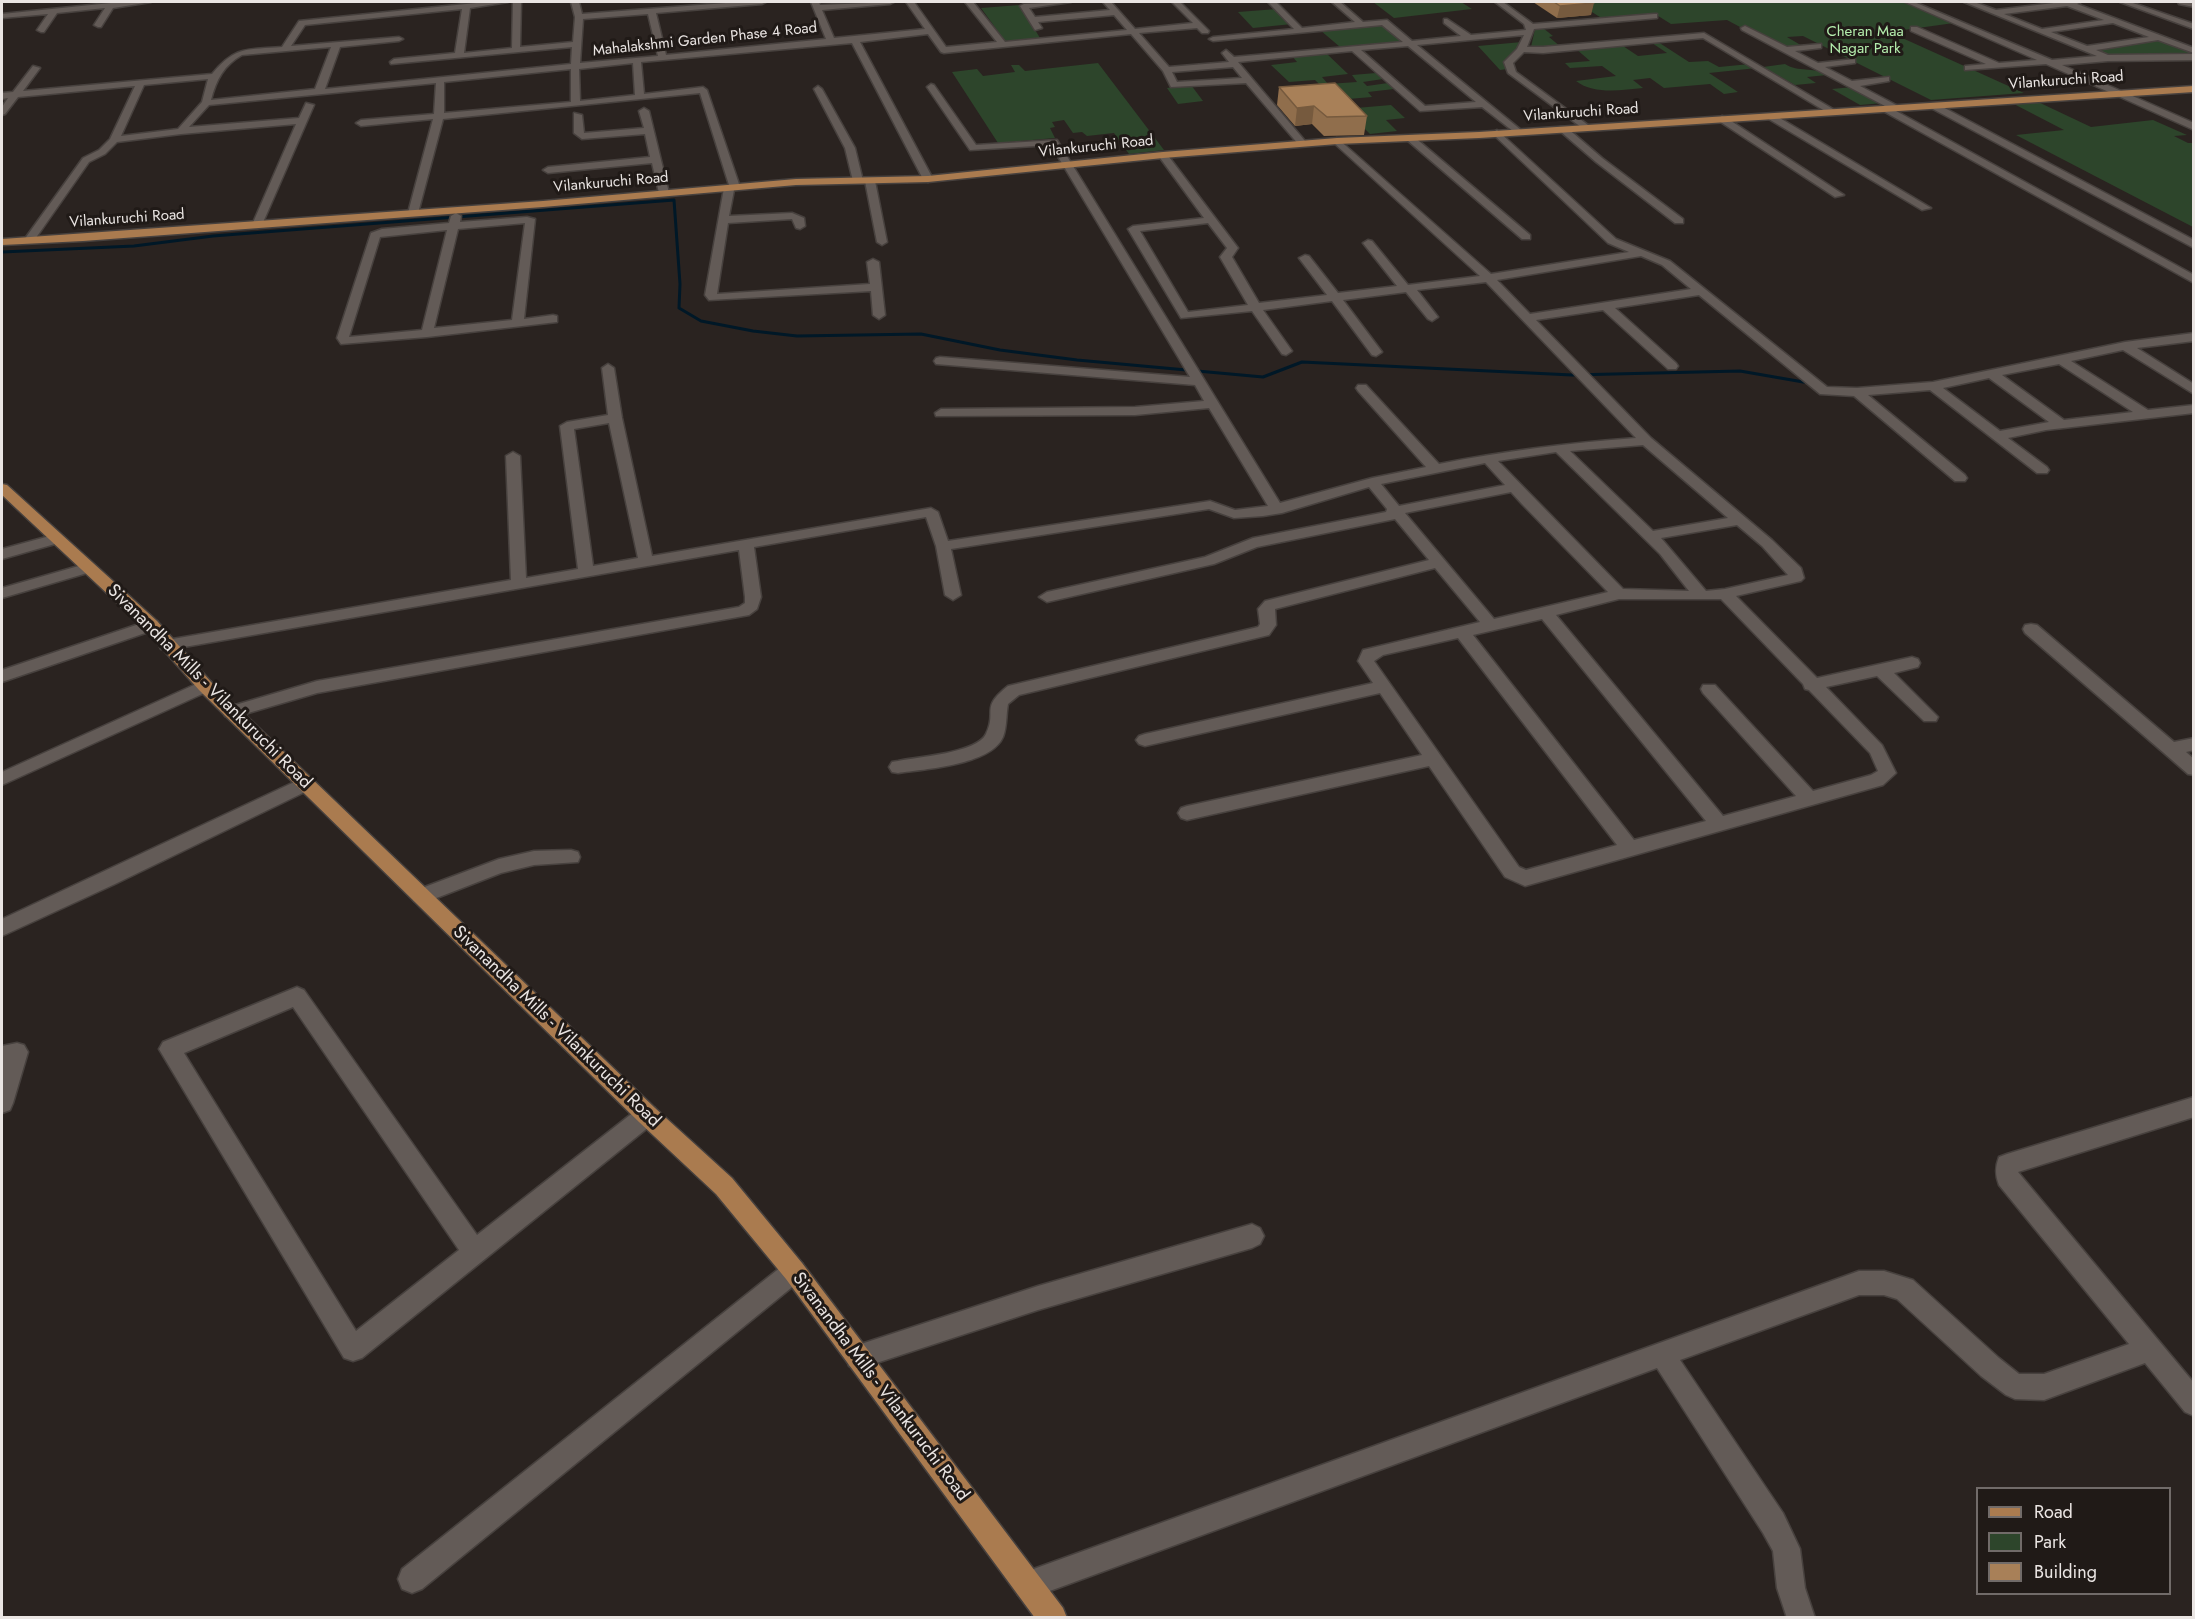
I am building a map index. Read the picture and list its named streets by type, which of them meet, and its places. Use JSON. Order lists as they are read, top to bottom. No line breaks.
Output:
{"streets":{"main road":["Vilankuruchi Road","Sivanandha Mills - Vilankuruchi Road"],"street":["Mahalakshmi Garden Phase 4 Road"]},"parks":["Cheran Maa Nagar Park"],"legend":["Road","Park","Building"]}
